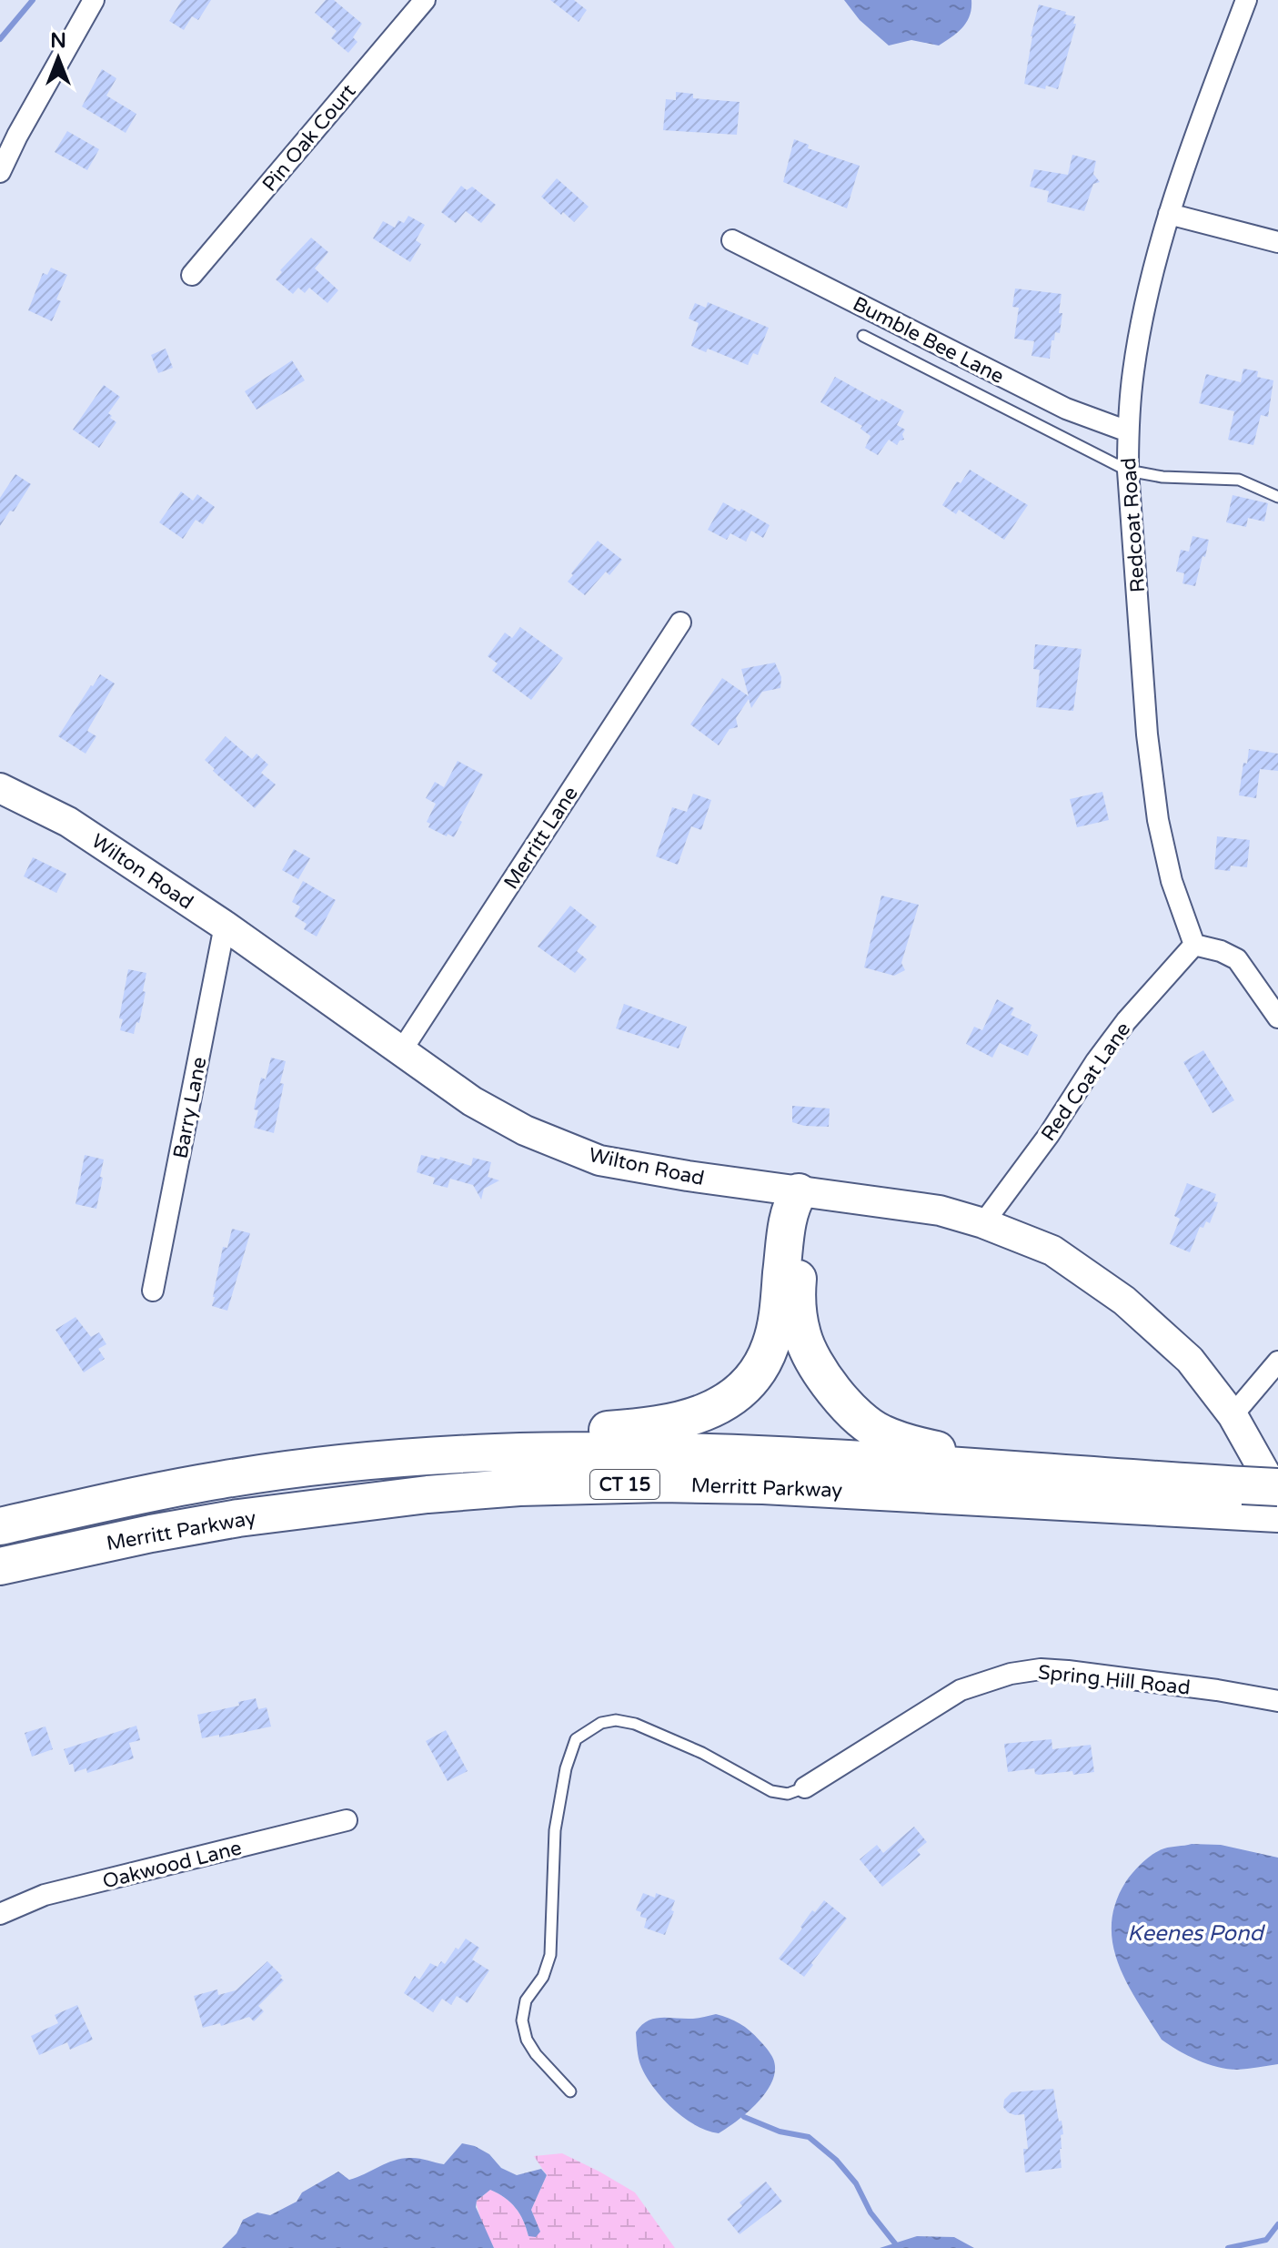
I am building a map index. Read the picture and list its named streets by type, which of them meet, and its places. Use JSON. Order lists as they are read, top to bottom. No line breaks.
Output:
{"streets":{"highway":["CT 15","Merritt Parkway"],"main road":["Wilton Road"],"street":["Pin Oak Court","Bumble Bee Lane","Redcoat Road","Merritt Lane","Red Coat Lane","Barry Lane","Spring Hill Road","Oakwood Lane"]},"crossings":[["Bumble Bee Lane","Redcoat Road"],["Redcoat Road","Red Coat Lane"],["Merritt Lane","Wilton Road"],["Wilton Road","Red Coat Lane"],["Wilton Road","Barry Lane"],["Wilton Road","Merritt Parkway"]],"water":["Keenes Pond"],"north":"top"}
